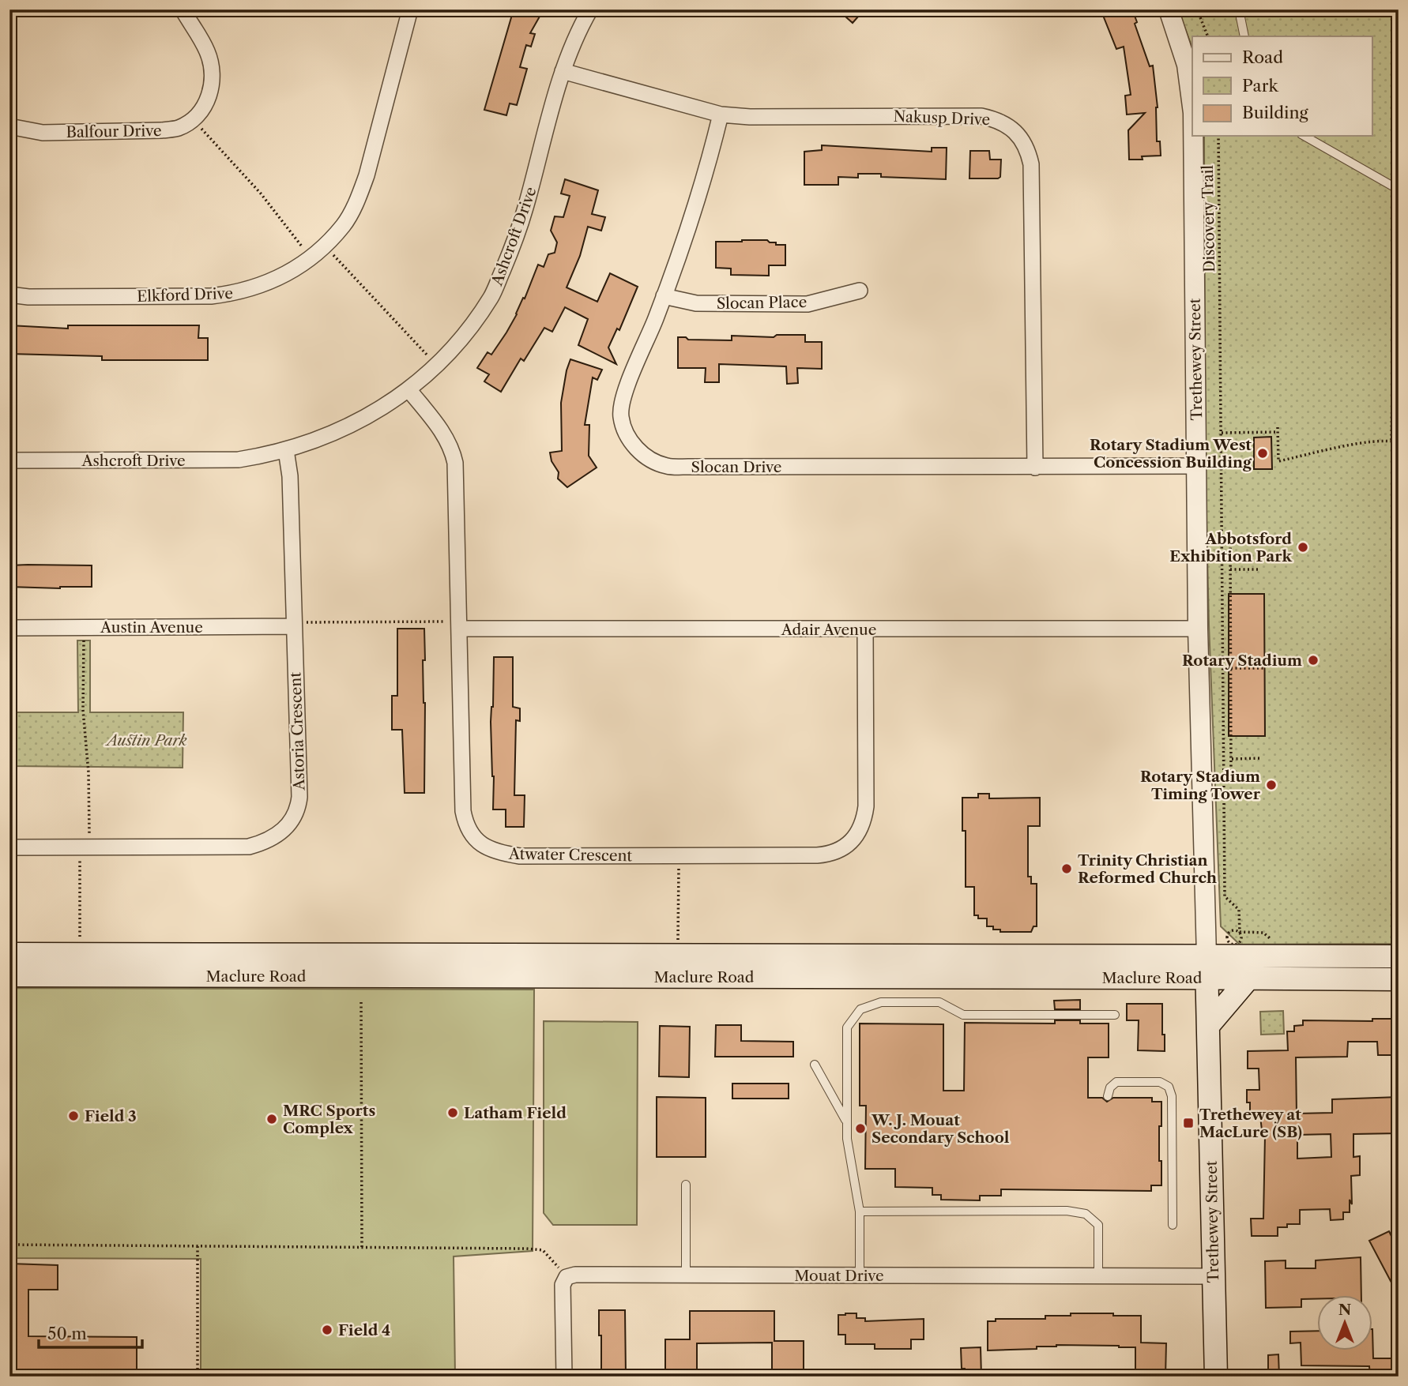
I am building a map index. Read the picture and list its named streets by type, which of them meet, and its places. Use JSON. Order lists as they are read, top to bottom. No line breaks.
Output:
{"streets":{"main road":["Trethewey Street","Maclure Road"],"street":["Nakusp Drive","Balfour Drive","Ashcroft Drive","Elkford Drive","Slocan Place","Slocan Drive","Austin Avenue","Adair Avenue","Astoria Crescent","Atwater Crescent","Mouat Drive"],"path":["Discovery Trail"]},"crossings":[["Nakusp Drive","Ashcroft Drive"],["Nakusp Drive","Slocan Drive"],["Ashcroft Drive","Astoria Crescent"],["Ashcroft Drive","Atwater Crescent"],["Slocan Place","Slocan Drive"],["Trethewey Street","Slocan Drive"],["Trethewey Street","Adair Avenue"],["Trethewey Street","Maclure Road"],["Trethewey Street","Mouat Drive"],["Austin Avenue","Astoria Crescent"],["Adair Avenue","Atwater Crescent"]],"parks":["Austin Park"],"places":{"other":["Rotary Stadium West Concession Building","Abbotsford Exhibition Park","Rotary Stadium","Rotary Stadium Timing Tower","Trinity Christian Reformed Church","Latham Field","Field 3","MRC Sports Complex","W. J. Mouat Secondary School","Field 4"],"transit":["Trethewey at MacLure (SB)"]},"legend":["Road","Park","Building"],"scale_bar":"50 m","north":"top"}
